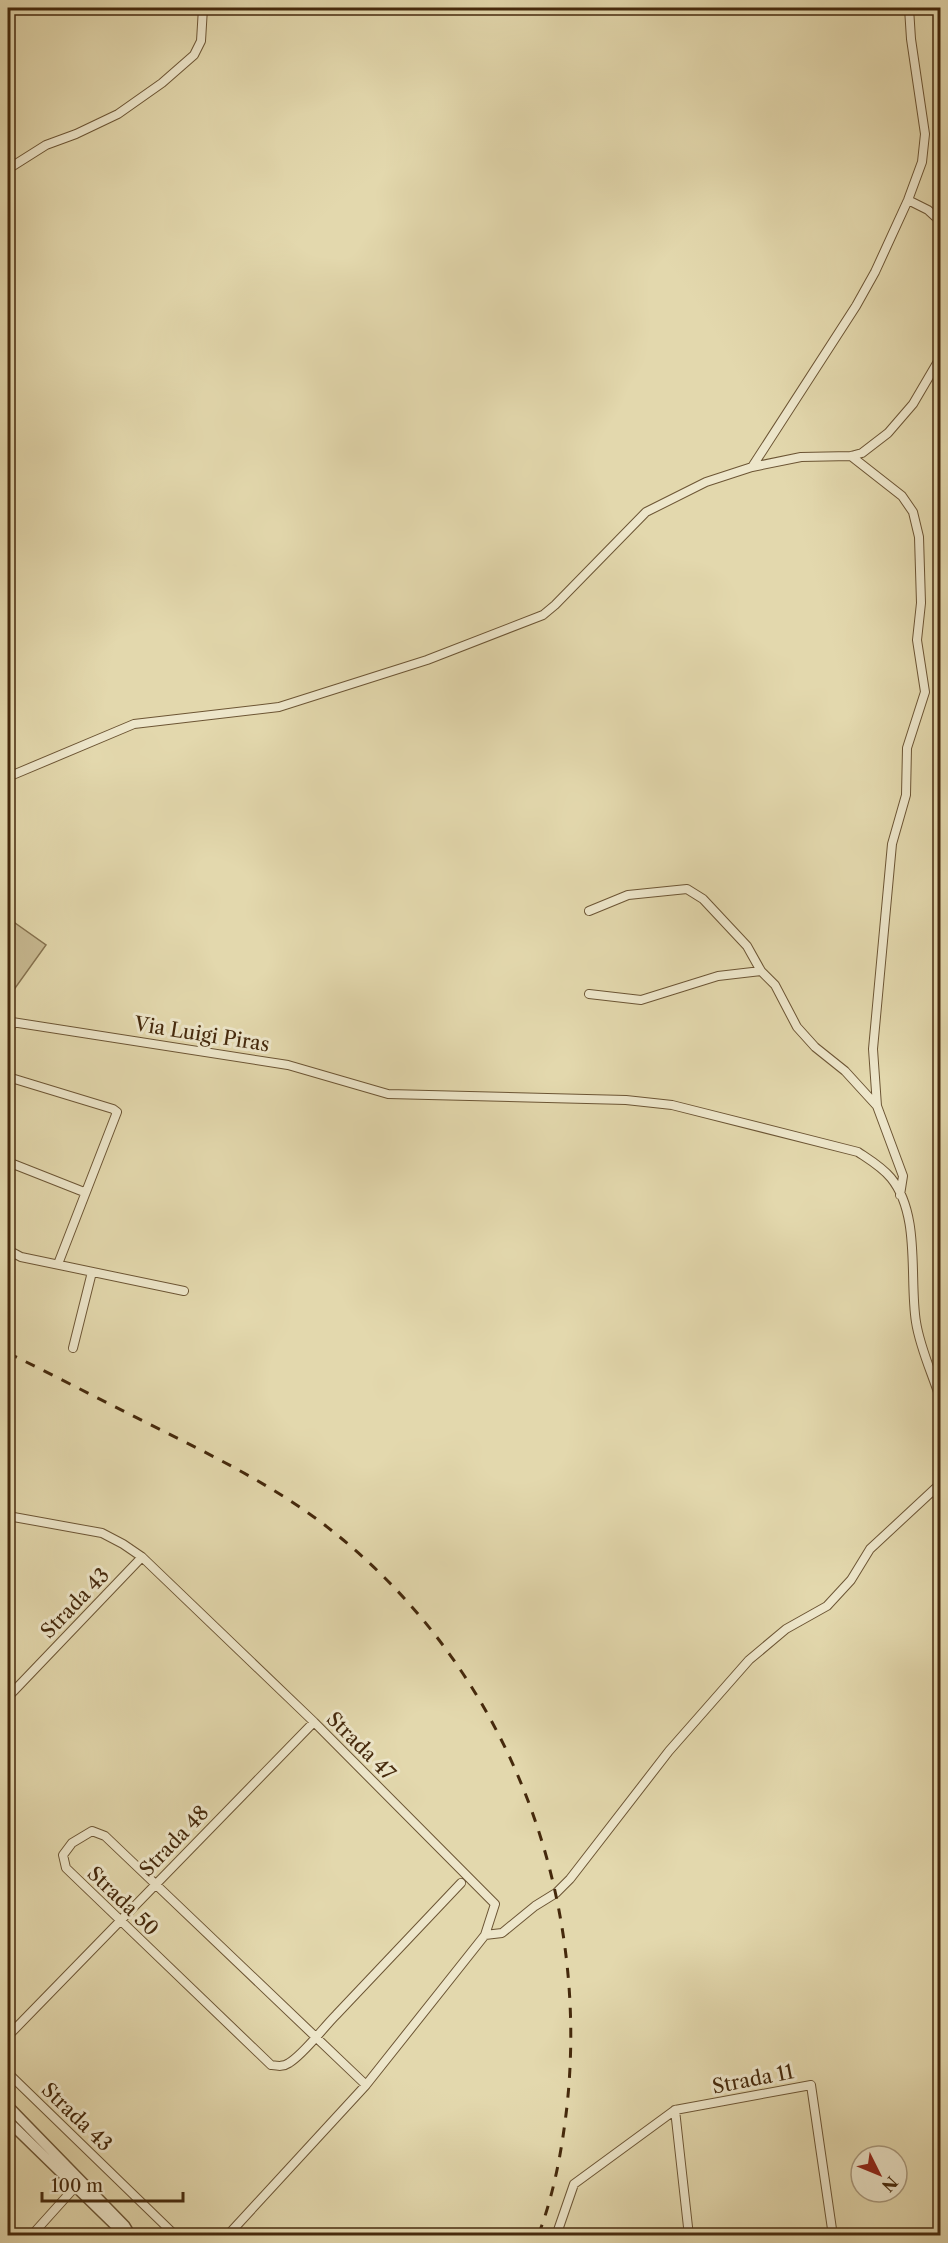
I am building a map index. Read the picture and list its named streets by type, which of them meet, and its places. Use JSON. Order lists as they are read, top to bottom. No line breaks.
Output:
{"streets":{"street":["Via Luigi Piras","Strada 43","Strada 47","Strada 48","Strada 50","Strada 11"]},"crossings":[["Strada 43","Strada 47"],["Strada 47","Strada 48"],["Strada 47","Strada 50"],["Strada 48","Strada 50"]],"scale_bar":"100 m","north":"bottom right"}
